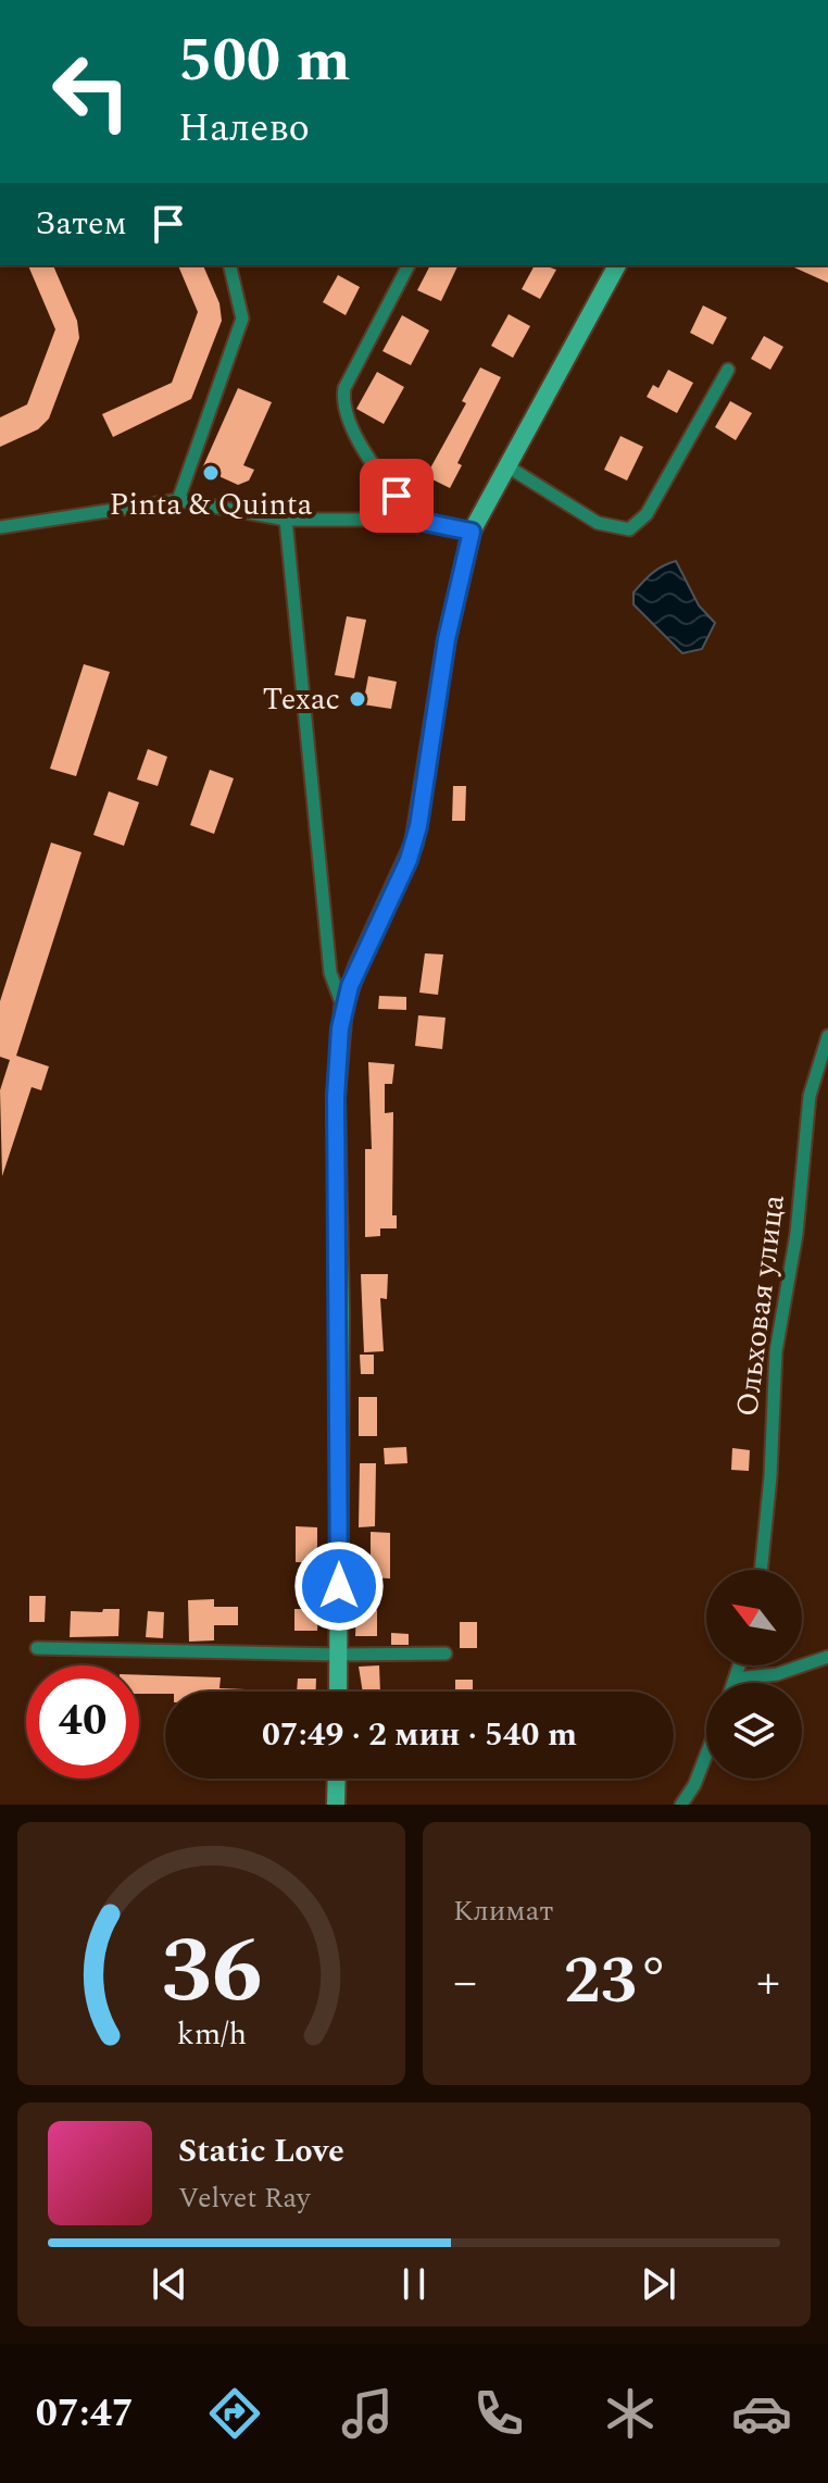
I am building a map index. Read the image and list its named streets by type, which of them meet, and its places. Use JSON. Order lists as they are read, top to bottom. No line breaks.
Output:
{"streets":{"street":["Ольховая улица"]},"places":["Pinta & Quinta","Техас"],"north":"top left","page":{"turn":["500 m","Налево"],"then":"Затем","limit":"40","trip":"07:49 · 2 мин · 540 m","tile":"Климат","heat":["−","23°","+"],"song":["Static Love","Velvet Ray"],"tabs":"07:47","gauge":["36","km/h"]}}
